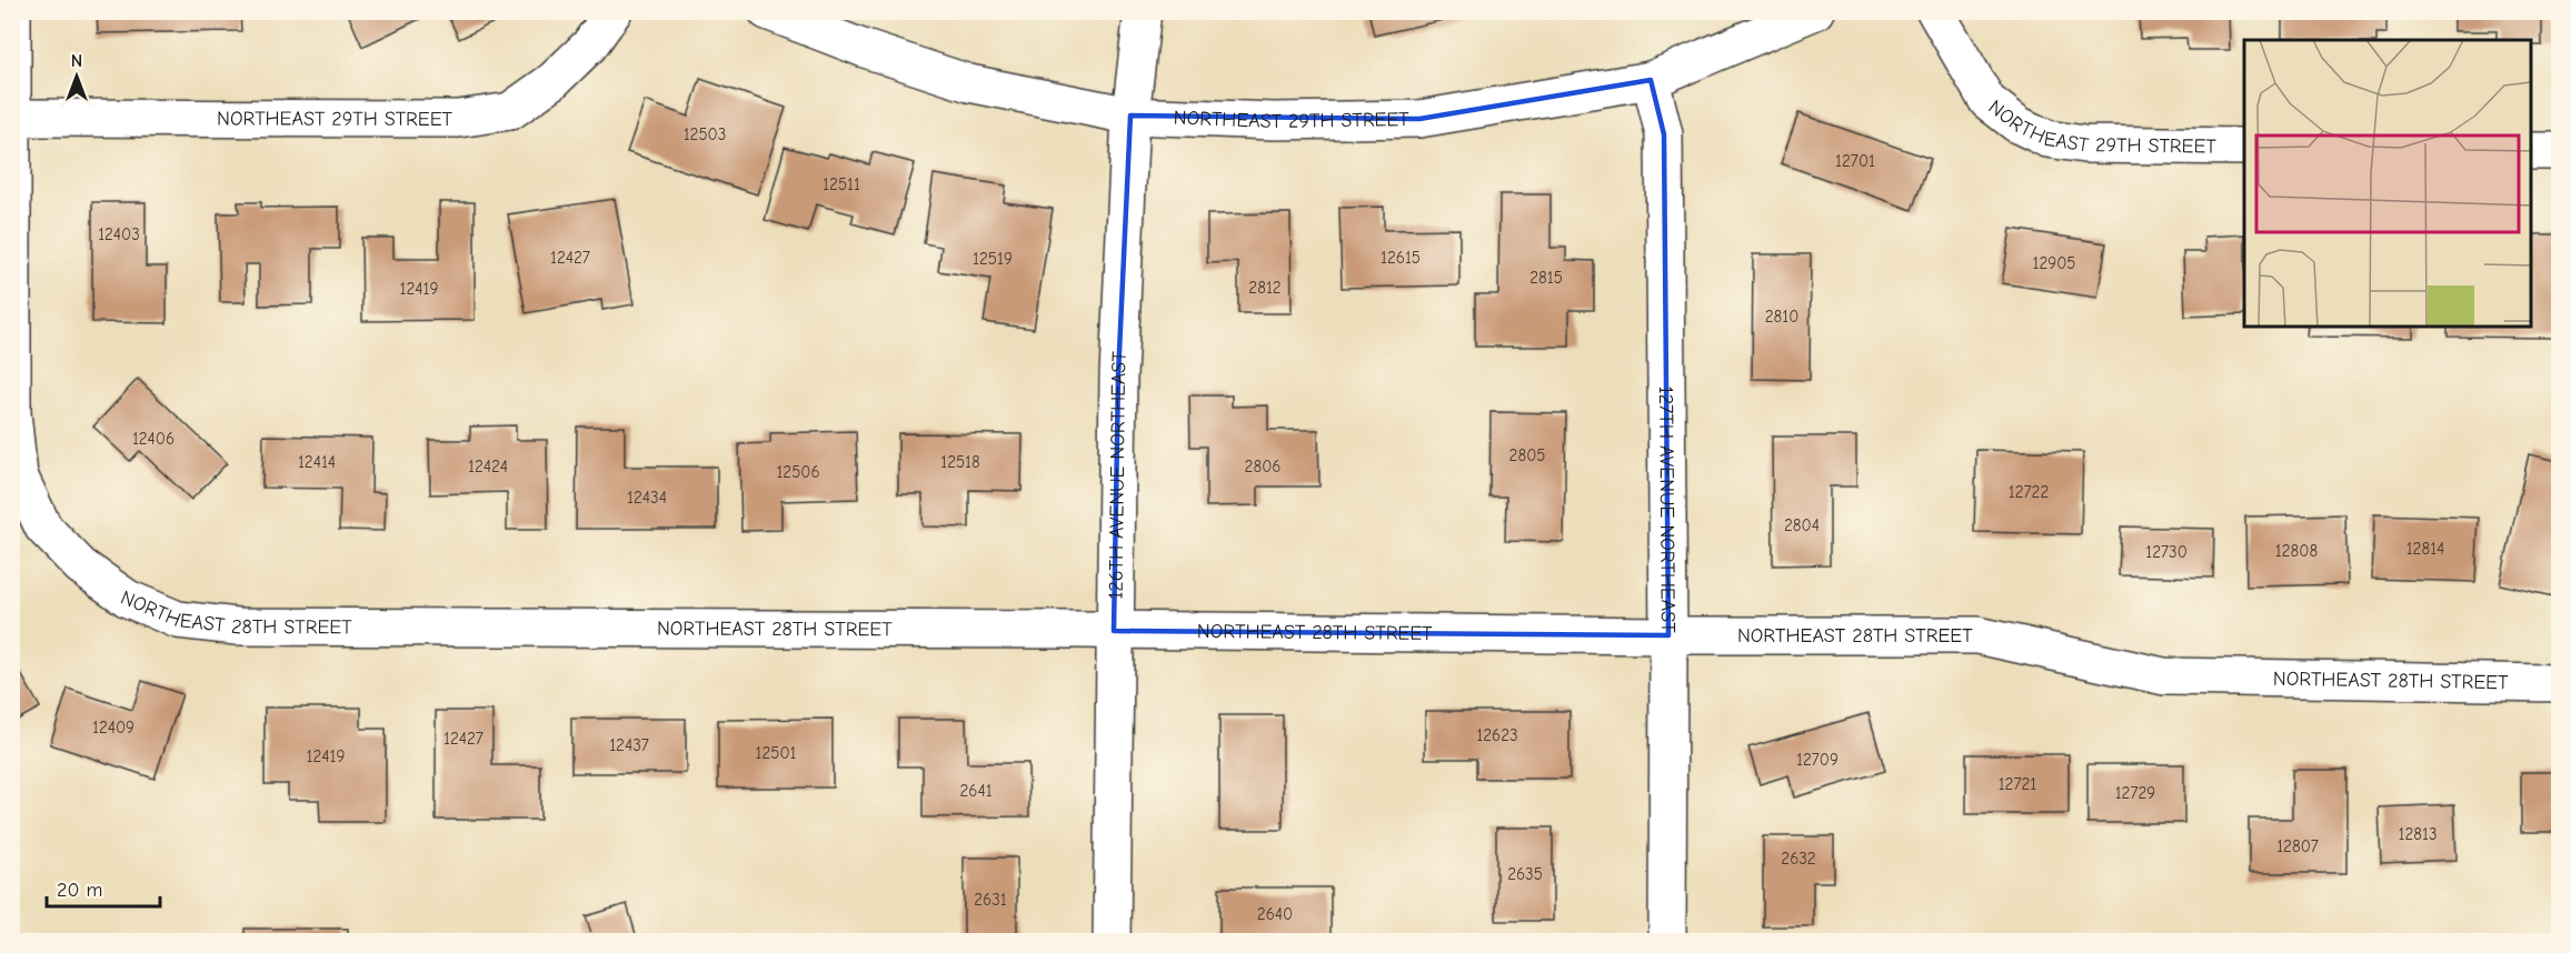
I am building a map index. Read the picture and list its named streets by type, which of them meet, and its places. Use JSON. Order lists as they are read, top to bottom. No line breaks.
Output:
{"streets":{"street":["NORTHEAST 29TH STREET","126TH AVENUE NORTHEAST","127TH AVENUE NORTHEAST","NORTHEAST 28TH STREET"]},"crossings":[["NORTHEAST 29TH STREET","126TH AVENUE NORTHEAST"],["NORTHEAST 29TH STREET","127TH AVENUE NORTHEAST"],["NORTHEAST 29TH STREET","NORTHEAST 28TH STREET"],["126TH AVENUE NORTHEAST","NORTHEAST 28TH STREET"],["127TH AVENUE NORTHEAST","NORTHEAST 28TH STREET"]],"house_numbers":["12503","12701","12511","12403","12427","12615","12519","12905","2815","2812","12419","2810","12406","2805","12414","12518","12424","2806","12506","12722","12434","2804","12814","12808","12730","12409","12623","12427","12437","12501","12419","12709","12721","2641","12729","12813","12807","2632","2635","2631","2640"],"scale_bar":"20 m","north":"top"}
